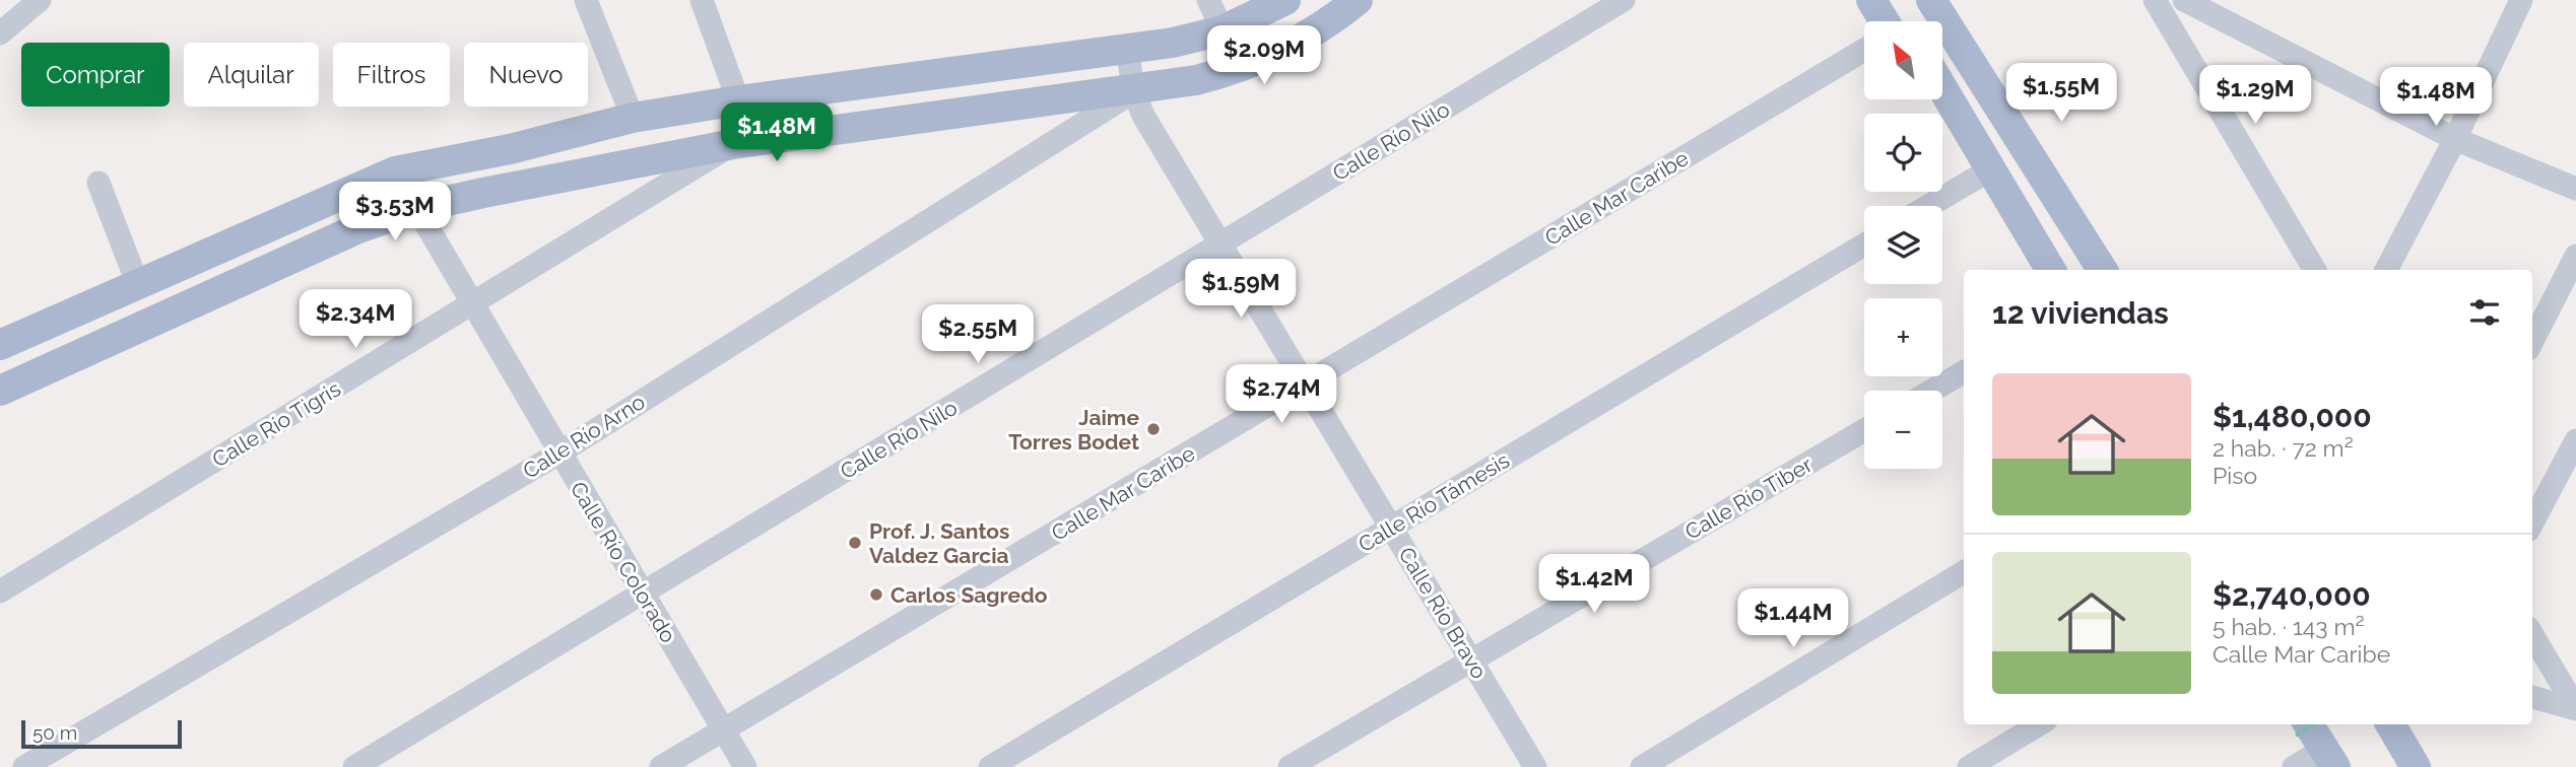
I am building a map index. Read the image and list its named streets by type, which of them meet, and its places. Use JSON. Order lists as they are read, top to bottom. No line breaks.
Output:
{"streets":{"street":["Calle Río Nilo","Calle Mar Caribe","Calle Río Tigris","Calle Río Arno","Calle Río Tiber","Calle Río Támesis","Calle Río Colorado","Calle Río Bravo"]},"crossings":[["Calle Río Nilo","Calle Río Colorado"],["Calle Río Nilo","Calle Río Bravo"],["Calle Mar Caribe","Calle Río Colorado"],["Calle Mar Caribe","Calle Río Bravo"],["Calle Río Tigris","Calle Río Colorado"],["Calle Río Arno","Calle Río Colorado"],["Calle Río Arno","Calle Río Bravo"],["Calle Río Tiber","Calle Río Bravo"],["Calle Río Támesis","Calle Río Bravo"]],"places":["Jaime Torres Bodet","Prof. J. Santos Valdez Garcia","Carlos Sagredo"],"scale_bar":"50 m","north":"top left","page":{"map_buttons":["+","−"],"price":["$2.09M","$1.55M","$1.29M","$1.48M","$1.48M","$3.53M","$1.59M","$2.34M","$2.55M","$2.74M","$1.42M","$1.44M"],"chip":["Comprar","Alquilar","Filtros","Nuevo"],"heading":"12 viviendas","list":[{"name":"$1,480,000","note":"2 hab. · 72 m² · Piso"},{"name":"$2,740,000","note":"5 hab. · 143 m² · Calle Mar Caribe"}],"scale":"50 m"}}
